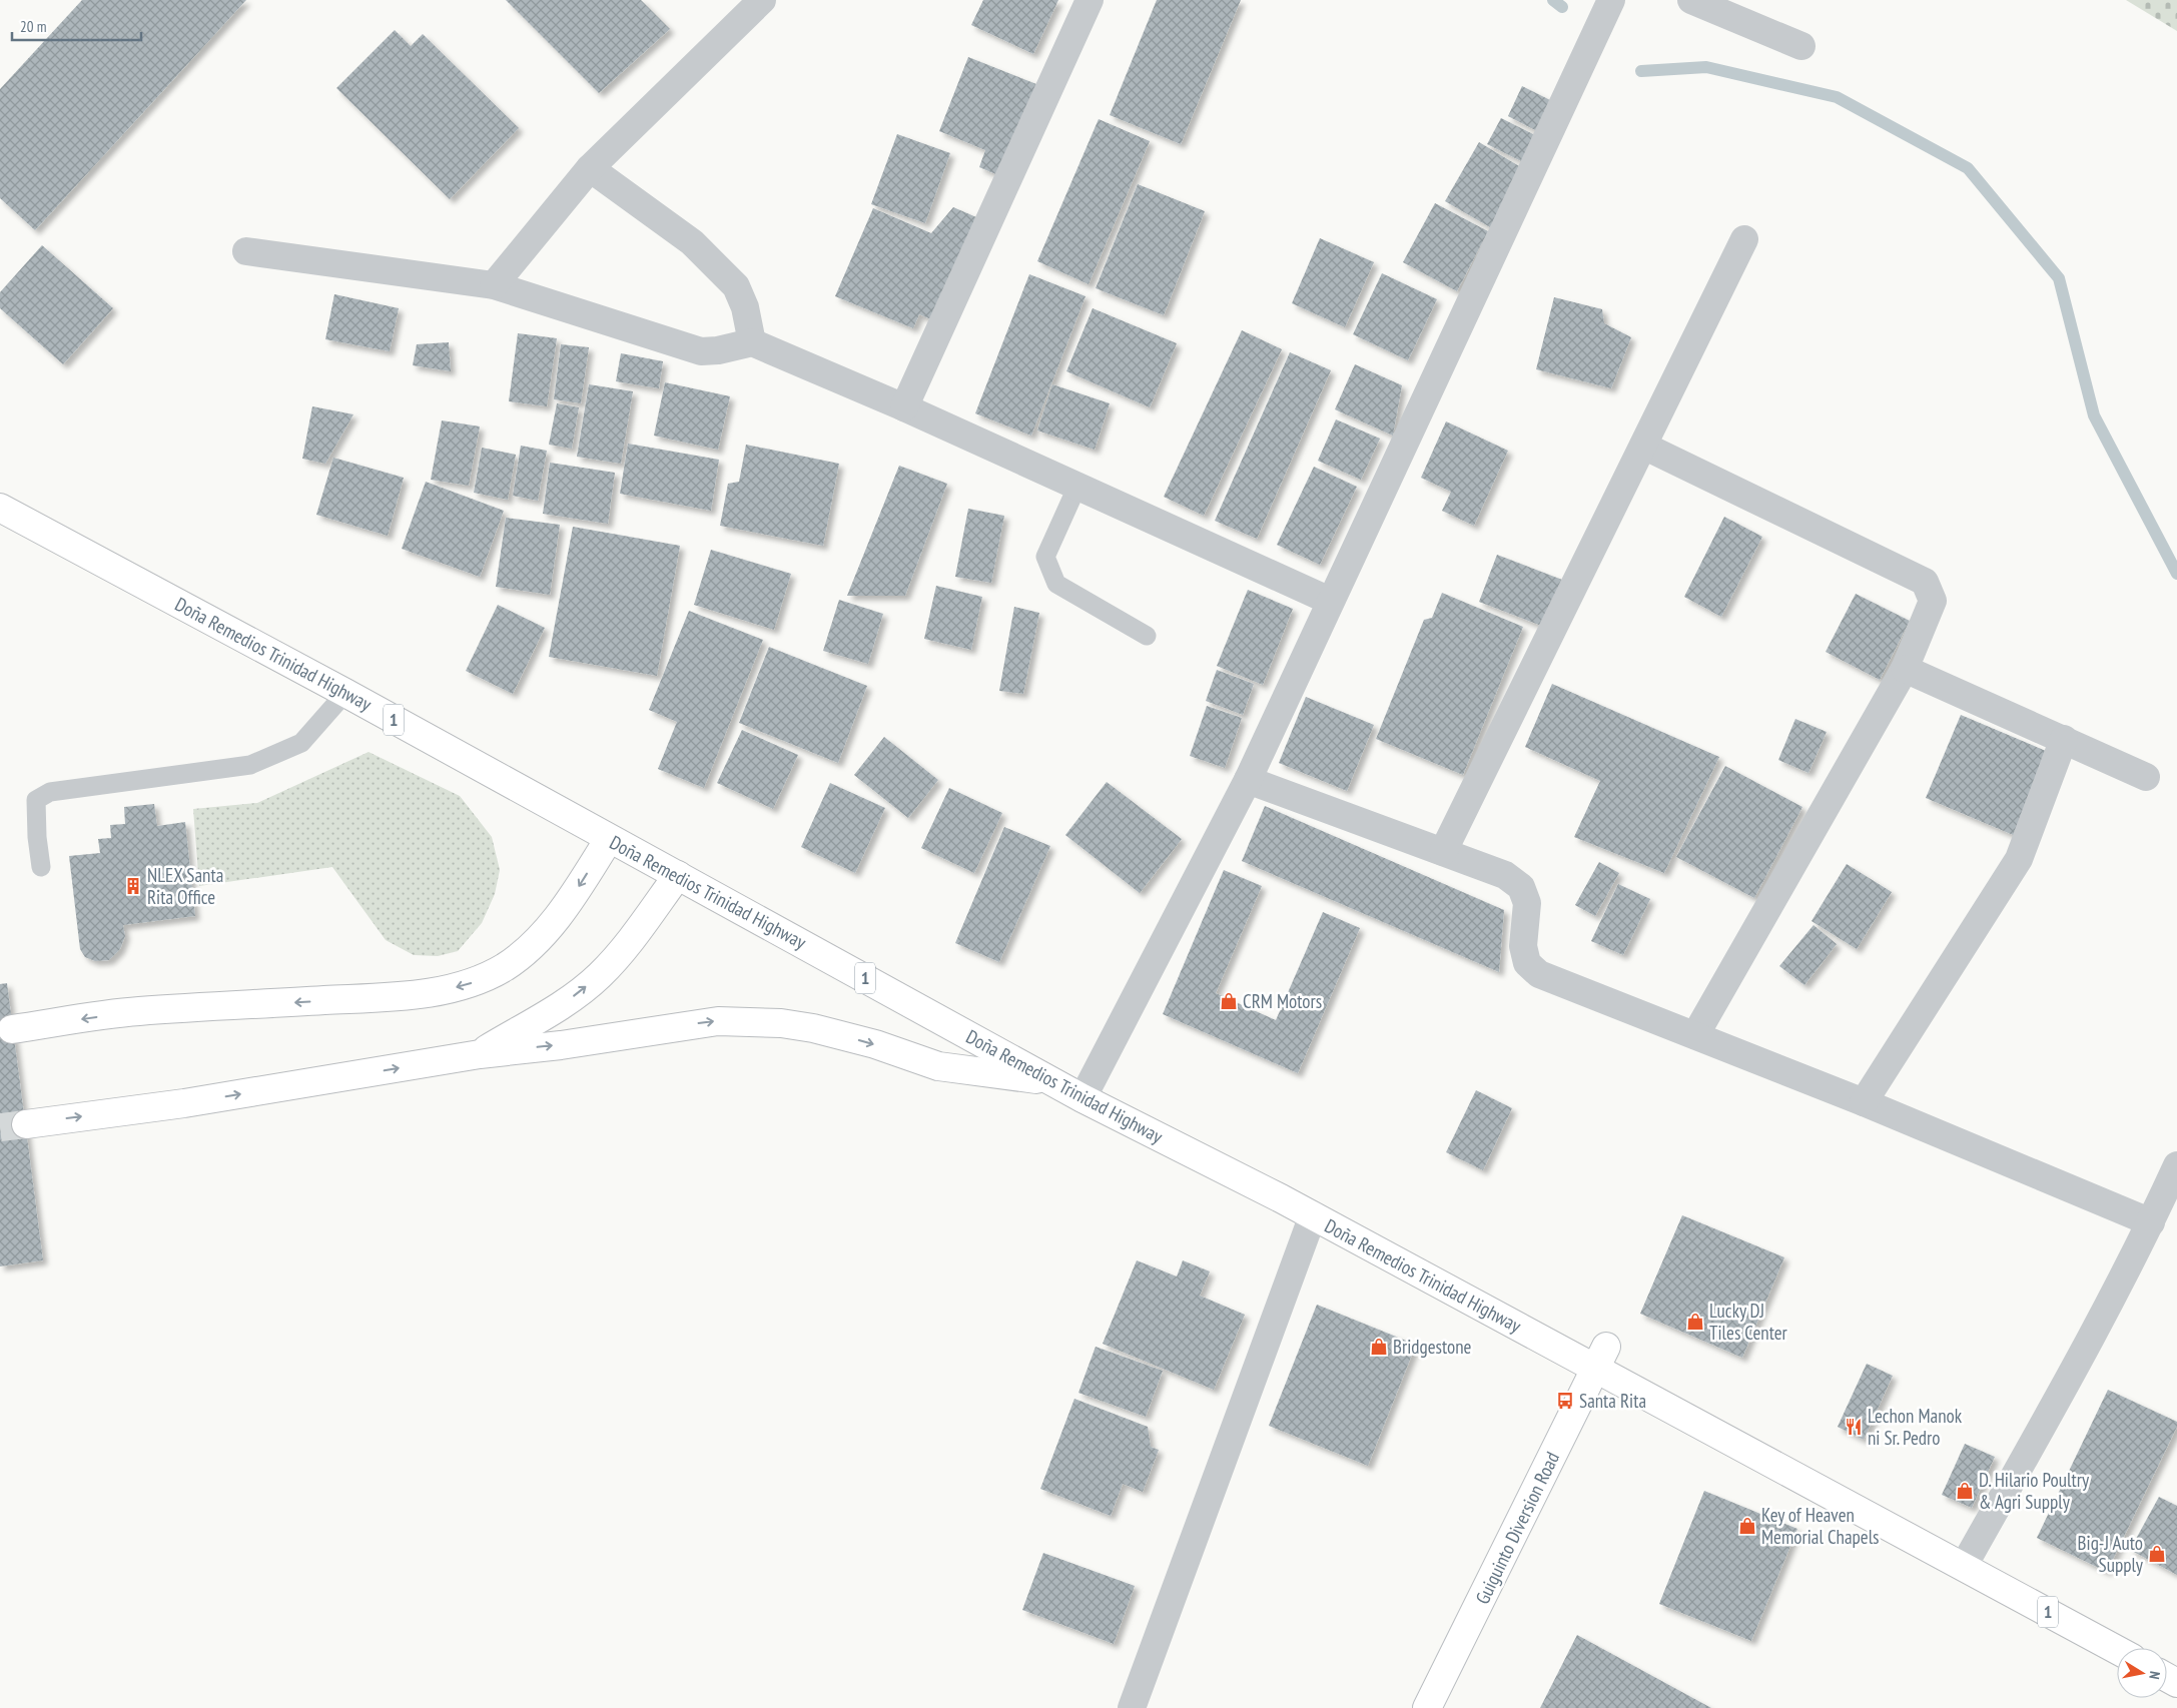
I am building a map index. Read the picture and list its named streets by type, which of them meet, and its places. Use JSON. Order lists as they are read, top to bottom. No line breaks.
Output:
{"streets":{"main road":["Doña Remedios Trinidad Highway","1","Guiguinto Diversion Road"]},"places":{"building":["NLEX Santa Rita Office"],"shop":["CRM Motors","Lucky DJ Tiles Center","Bridgestone","D. Hilario Poultry & Agri Supply","Key of Heaven Memorial Chapels","Big-J Auto Supply"],"bus stop":["Santa Rita"],"restaurant":["Lechon Manok ni Sr. Pedro"]},"scale_bar":"20 m","north":"right"}
